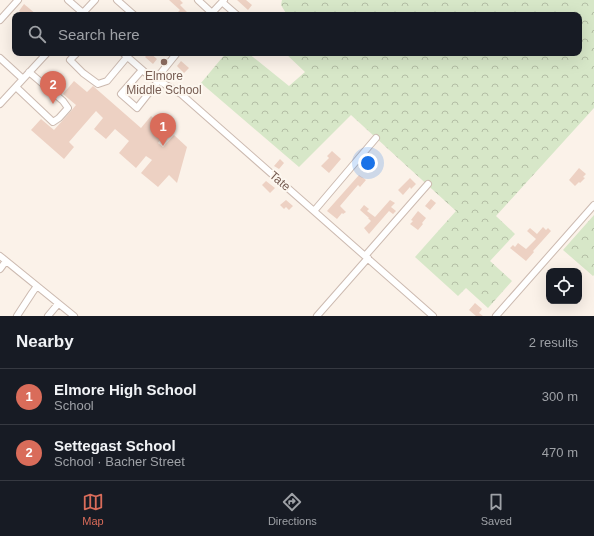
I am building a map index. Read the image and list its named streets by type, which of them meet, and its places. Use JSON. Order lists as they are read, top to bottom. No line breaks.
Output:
{"streets":{"street":["Tate"]},"places":["Elmore Middle School"],"page":{"search":"Search here","pins":["2","1"],"heading":["Nearby","2 results"],"list":[{"mark":"1","name":"Elmore High School","note":"School","value":"300 m"},{"mark":"2","name":"Settegast School","note":"School · Bacher Street","value":"470 m"}],"nav":["Map","Directions","Saved"]}}
